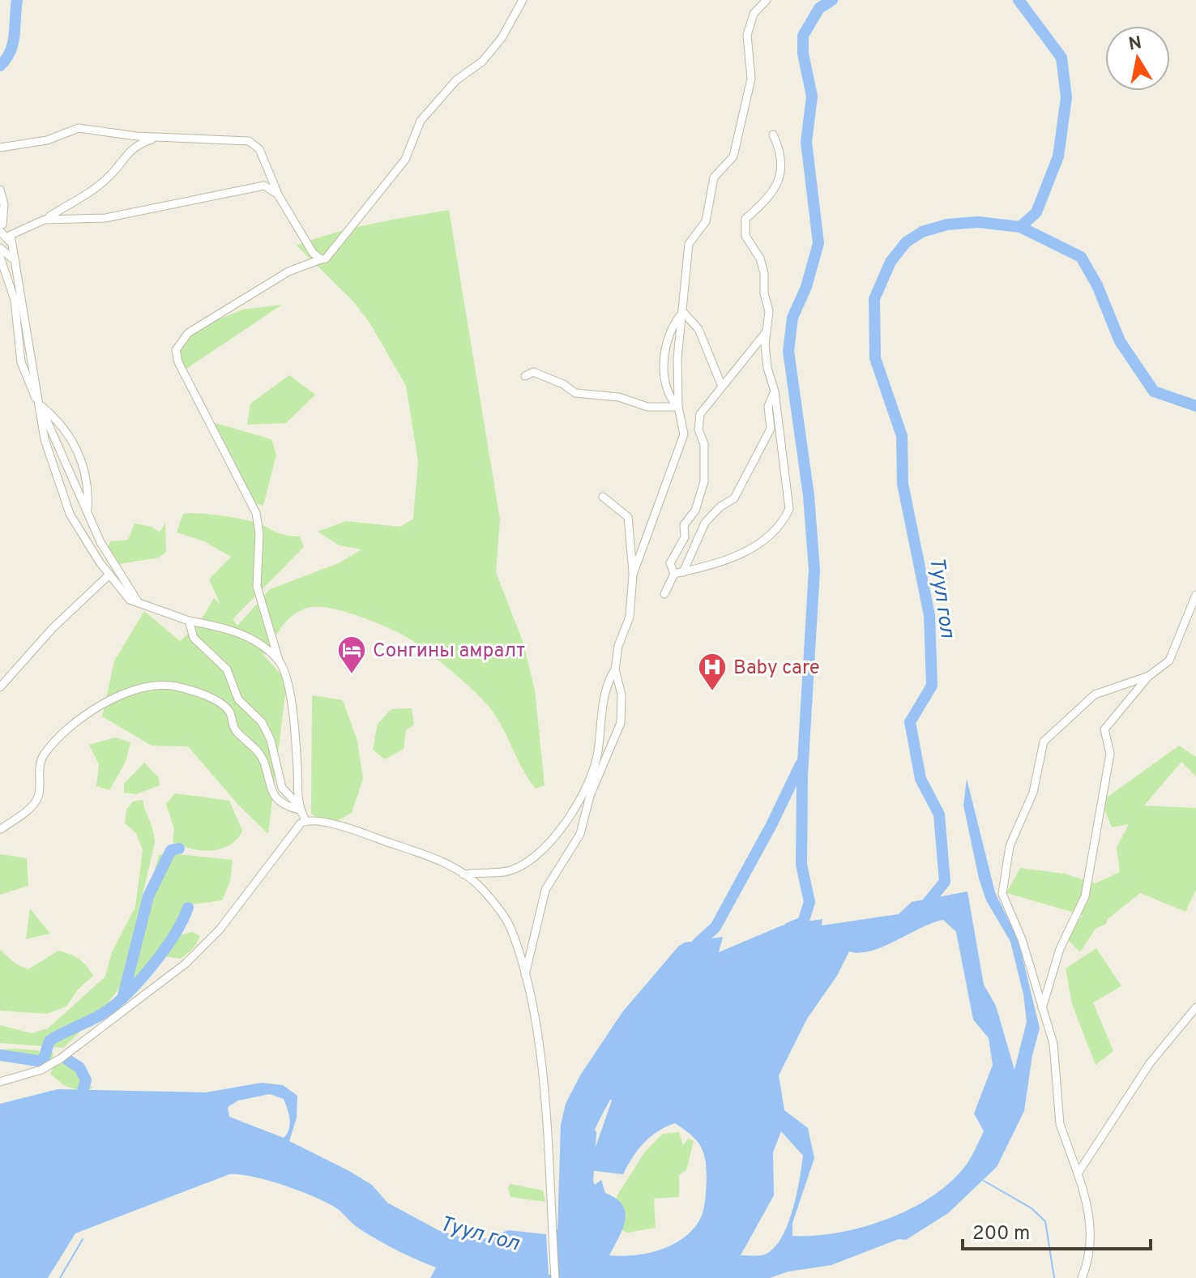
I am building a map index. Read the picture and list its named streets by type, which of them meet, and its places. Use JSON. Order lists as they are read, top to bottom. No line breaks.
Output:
{"water":["Туул гол"],"places":{"hotel":["Сонгины амралт"],"hospital":["Baby care"]},"scale_bar":"200 m","north":"top"}
